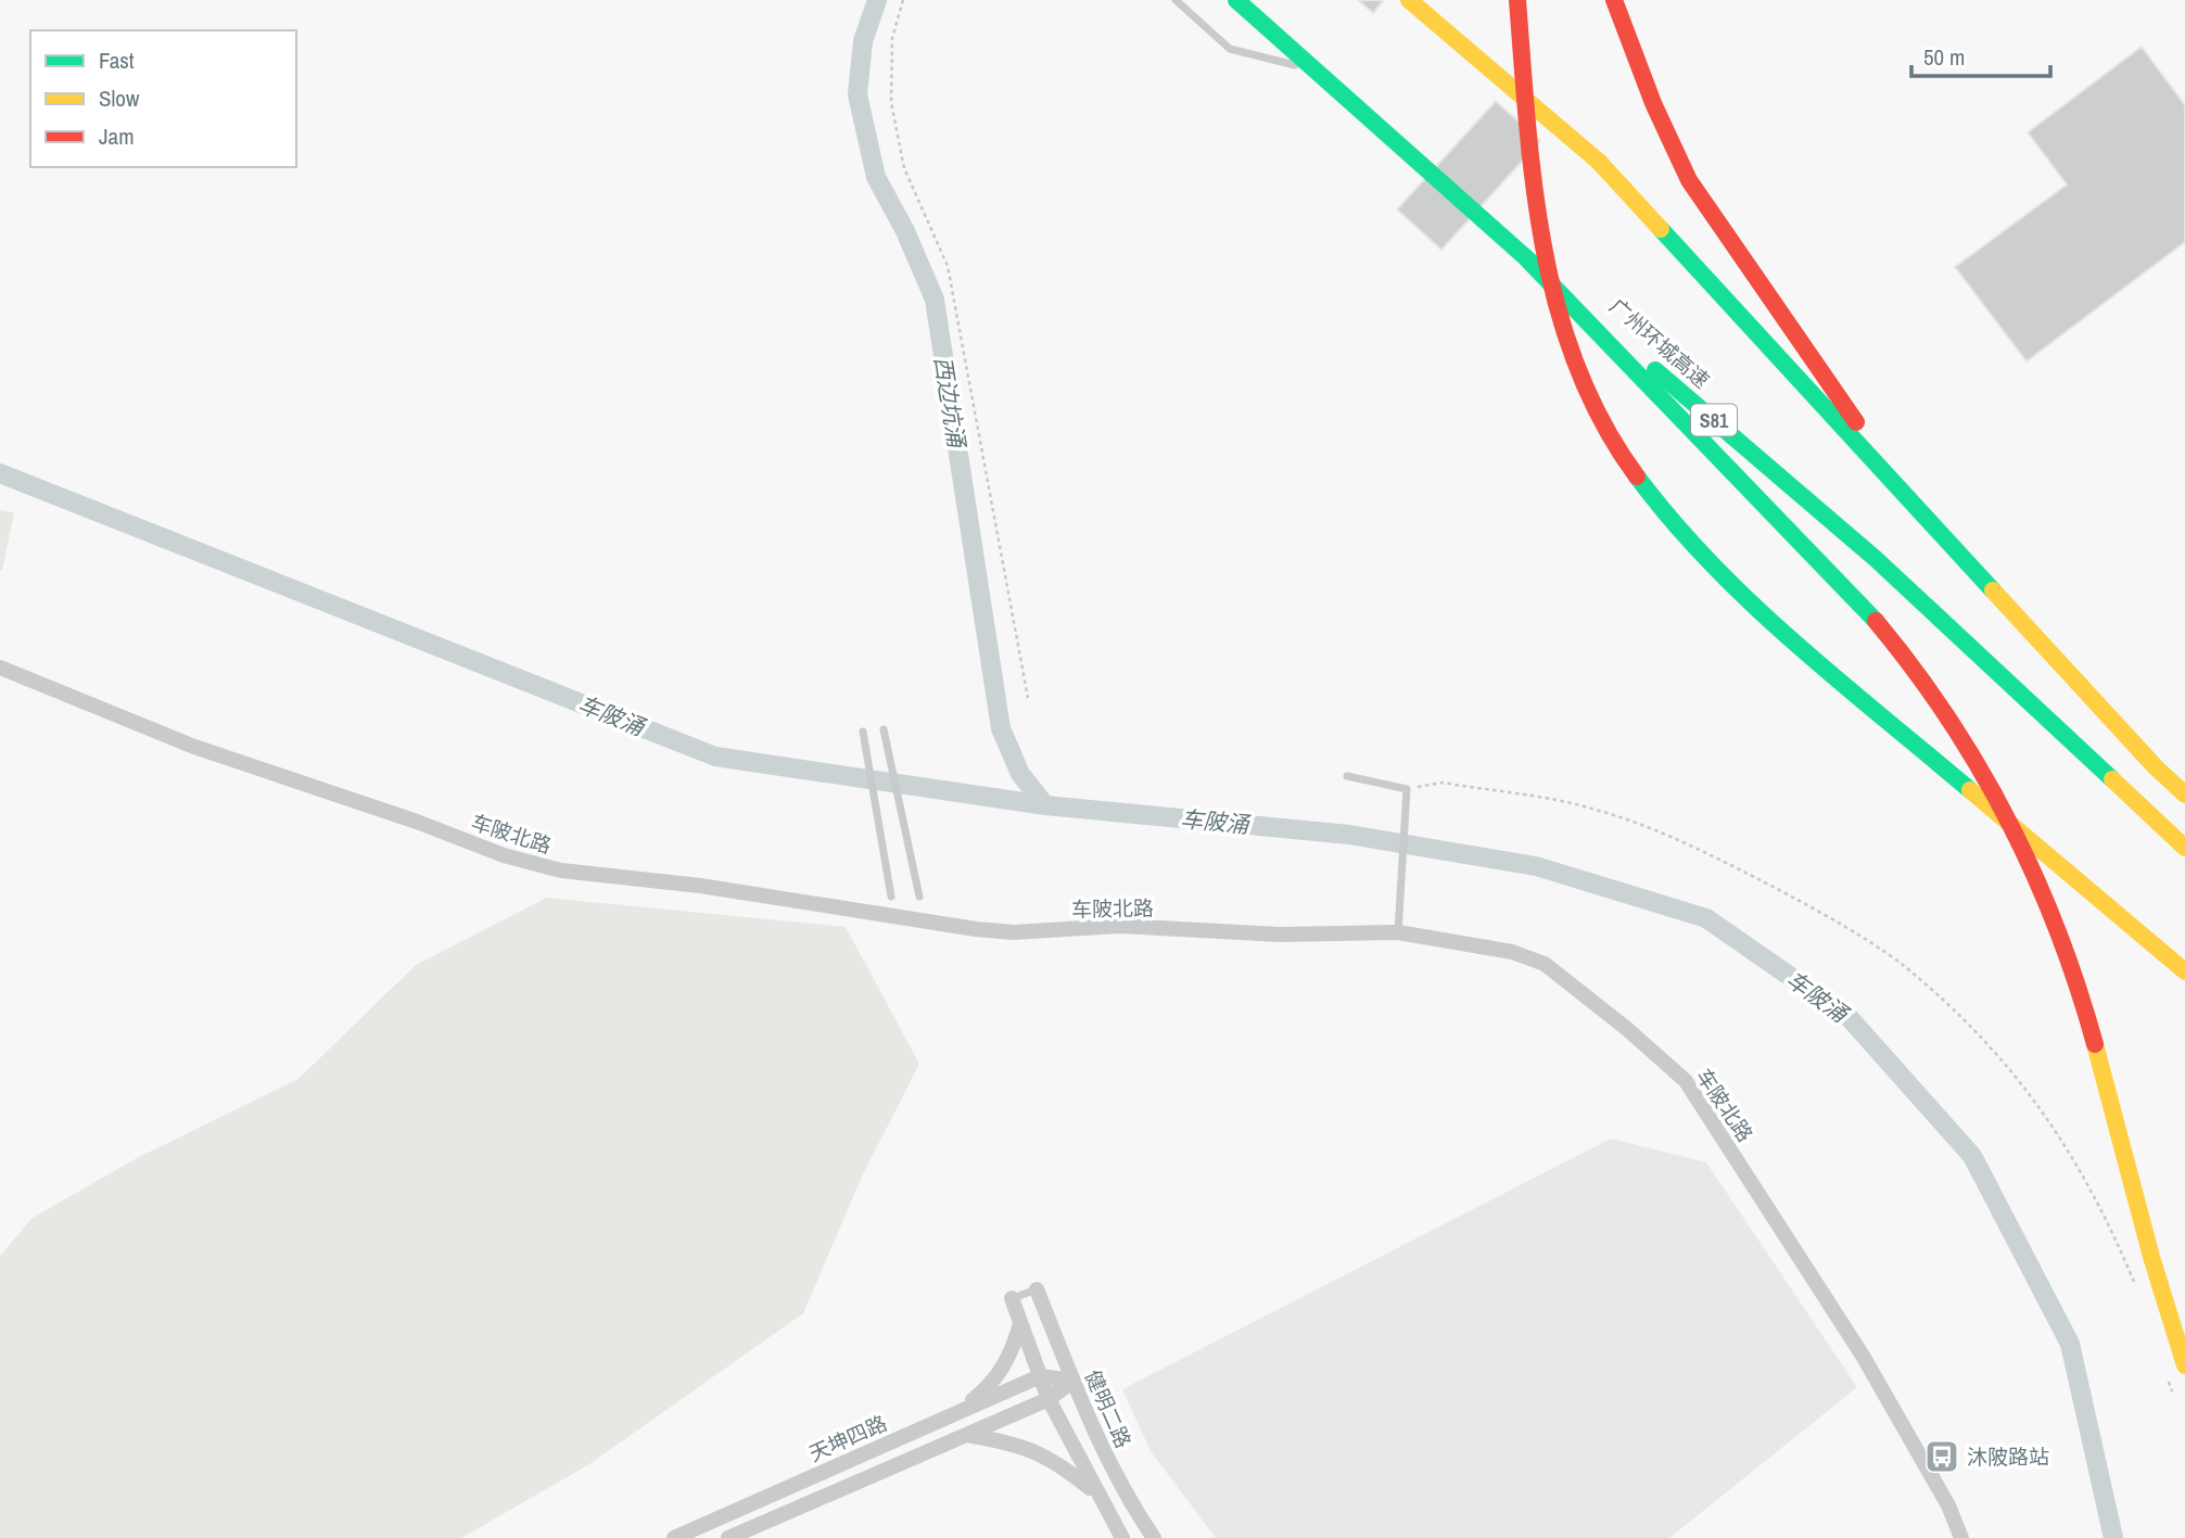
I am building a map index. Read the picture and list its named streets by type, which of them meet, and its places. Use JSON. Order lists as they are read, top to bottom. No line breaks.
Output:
{"streets":{"highway":["广州环城高速","S81"],"street":["车陂北路","健明二路","天坤四路"]},"water":["西边坑涌","车陂涌"],"places":{"bus stop":["沐陂路站"]},"legend":["Fast","Slow","Jam"],"scale_bar":"50 m"}
